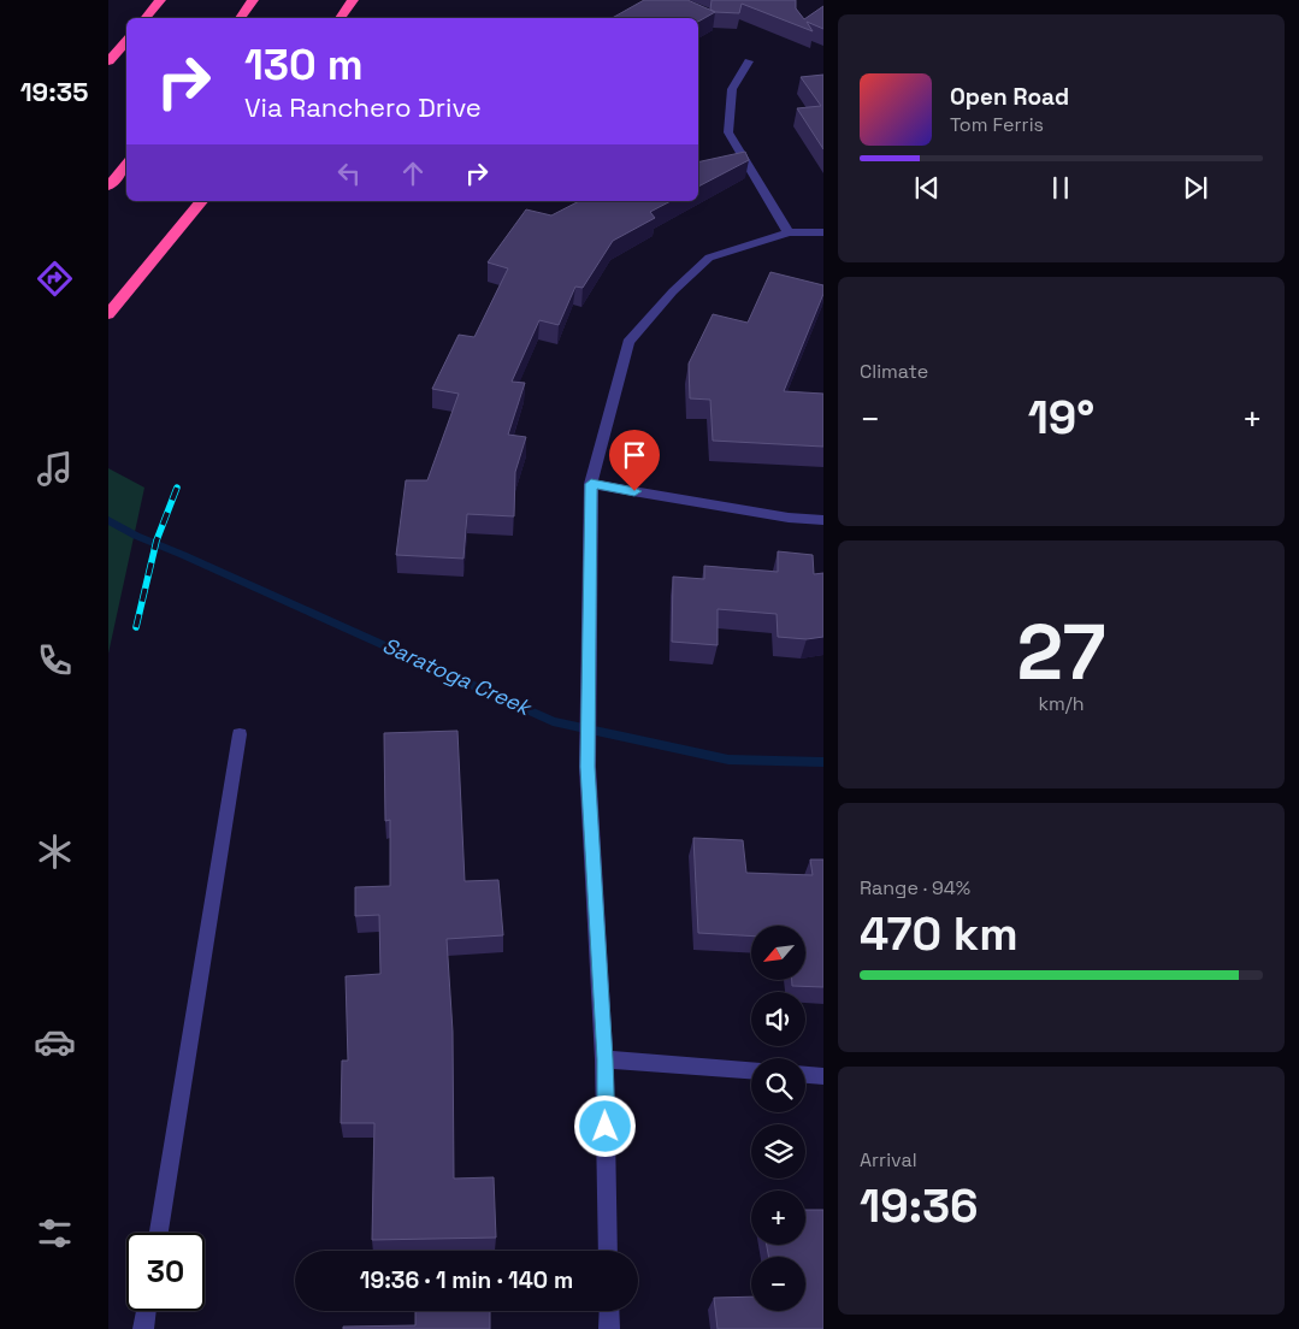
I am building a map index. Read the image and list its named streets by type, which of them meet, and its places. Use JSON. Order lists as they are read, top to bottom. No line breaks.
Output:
{"water":["Saratoga Creek"],"north":"bottom left","page":{"tabs":"19:35","turn":["130 m","Via Ranchero Drive"],"song":["Open Road","Tom Ferris"],"tile":["Climate",["27","km/h"],["Range · 94%","470 km"],["Arrival","19:36"]],"heat":["−","19°","+"],"map_buttons":["+","−"],"limit":"30","trip":"19:36 · 1 min · 140 m"}}
